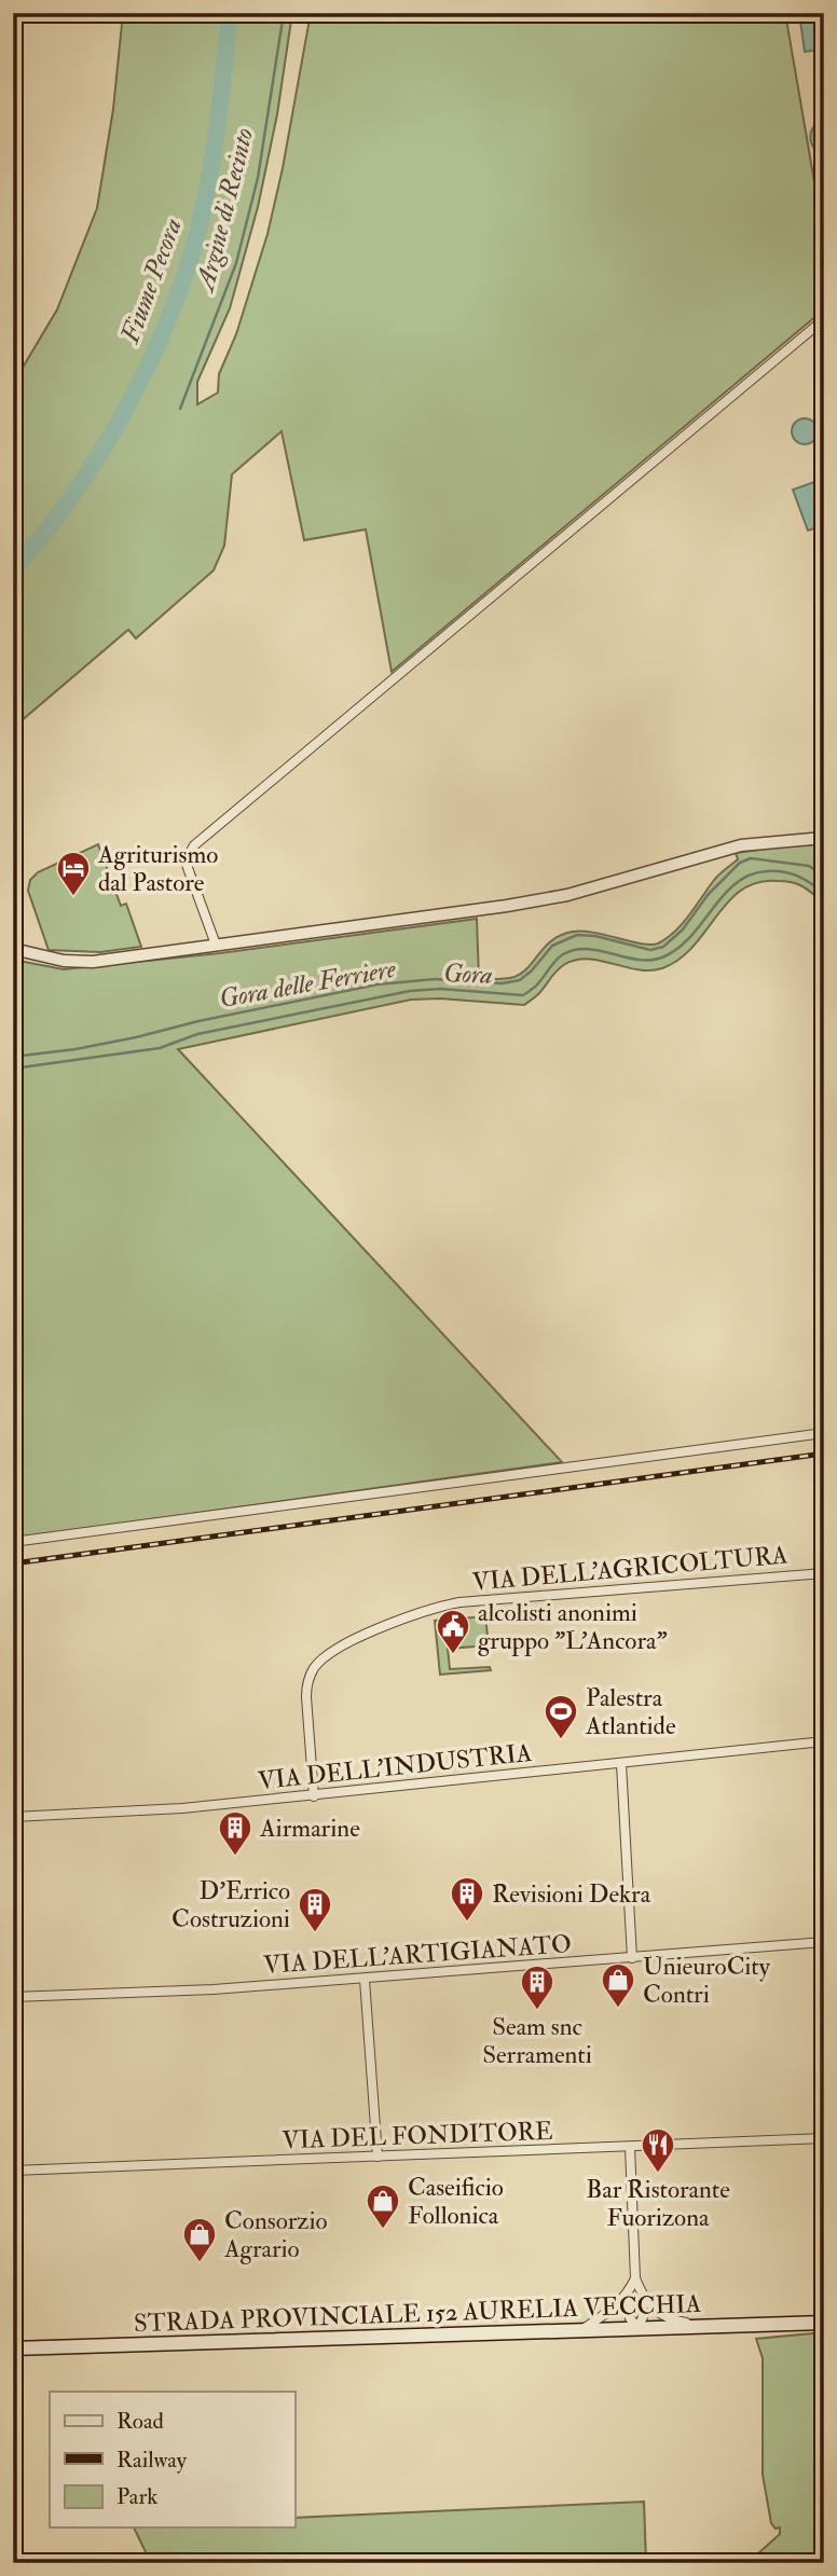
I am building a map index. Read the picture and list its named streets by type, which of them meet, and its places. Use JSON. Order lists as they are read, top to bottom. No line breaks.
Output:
{"streets":{"main road":["STRADA PROVINCIALE 152 AURELIA VECCHIA"],"street":["VIA DELL'AGRICOLTURA","VIA DELL'INDUSTRIA","VIA DELL'ARTIGIANATO","VIA DEL FONDITORE"]},"crossings":[["VIA DELL'AGRICOLTURA","VIA DELL'INDUSTRIA"]],"water":["Argine di Recinto","Fiume Pecora","Gora","Gora delle Ferriere"],"places":{"hotel":["Agriturismo dal Pastore"],"public building":["alcolisti anonimi gruppo \"L'Ancora\""],"sports":["Palestra Atlantide"],"building":["Airmarine","Revisioni Dekra","D'Errico Costruzioni","Seam snc Serramenti"],"shop":["UnieuroCity Contri","Caseificio Follonica","Consorzio Agrario"],"restaurant":["Bar Ristorante Fuorizona"]},"legend":["Road","Railway","Park"]}
